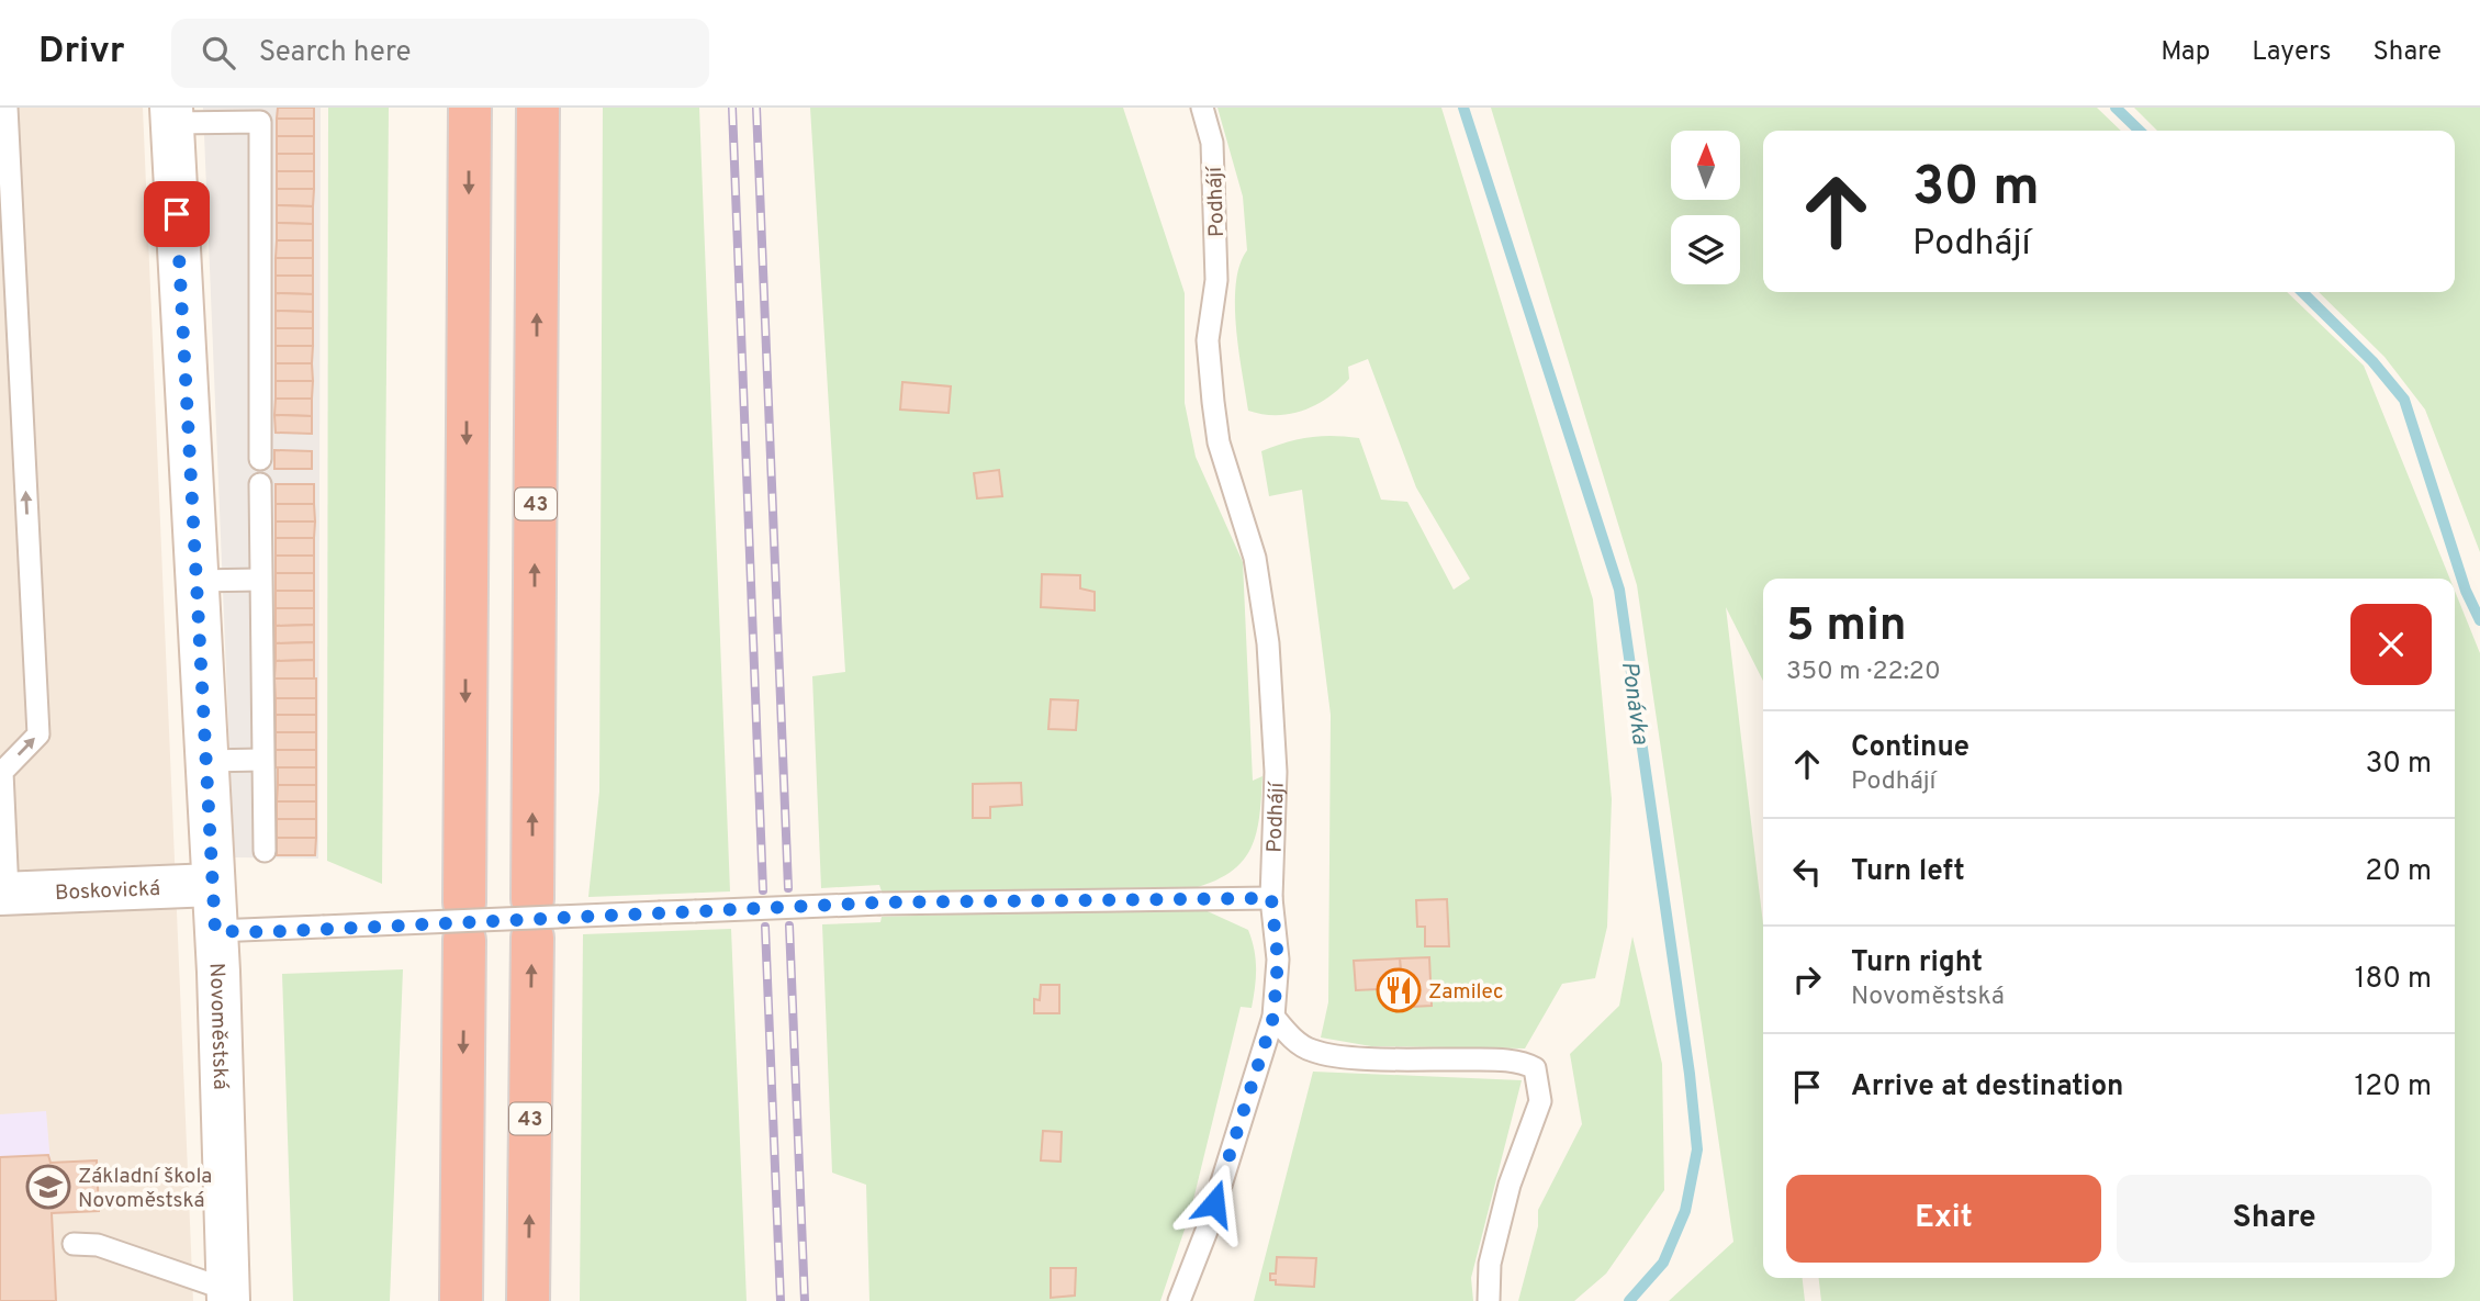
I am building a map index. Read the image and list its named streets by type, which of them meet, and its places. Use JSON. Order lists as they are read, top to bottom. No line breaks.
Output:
{"streets":{"highway":["43"],"street":["Boskovická","Novoměstská"],"lane":["Podhájí"]},"crossings":[["Boskovická","Novoměstská"]],"water":["Ponávka"],"places":{"restaurant":["Zamilec"],"school or university":["Základní škola Novoměstská"]},"north":"top","page":{"header":"Drivr","search":"Search here","nav":["Map","Layers","Share"],"turn":["30 m","Podhájí"],"heading":["5 min","350 m · 22:20"],"list":[{"name":"Continue","note":"Podhájí","value":"30 m"},{"name":"Turn left","value":"20 m"},{"name":"Turn right","note":"Novoměstská","value":"180 m"},{"name":"Arrive at destination","value":"120 m"}],"buttons":["Exit","Share"]}}
